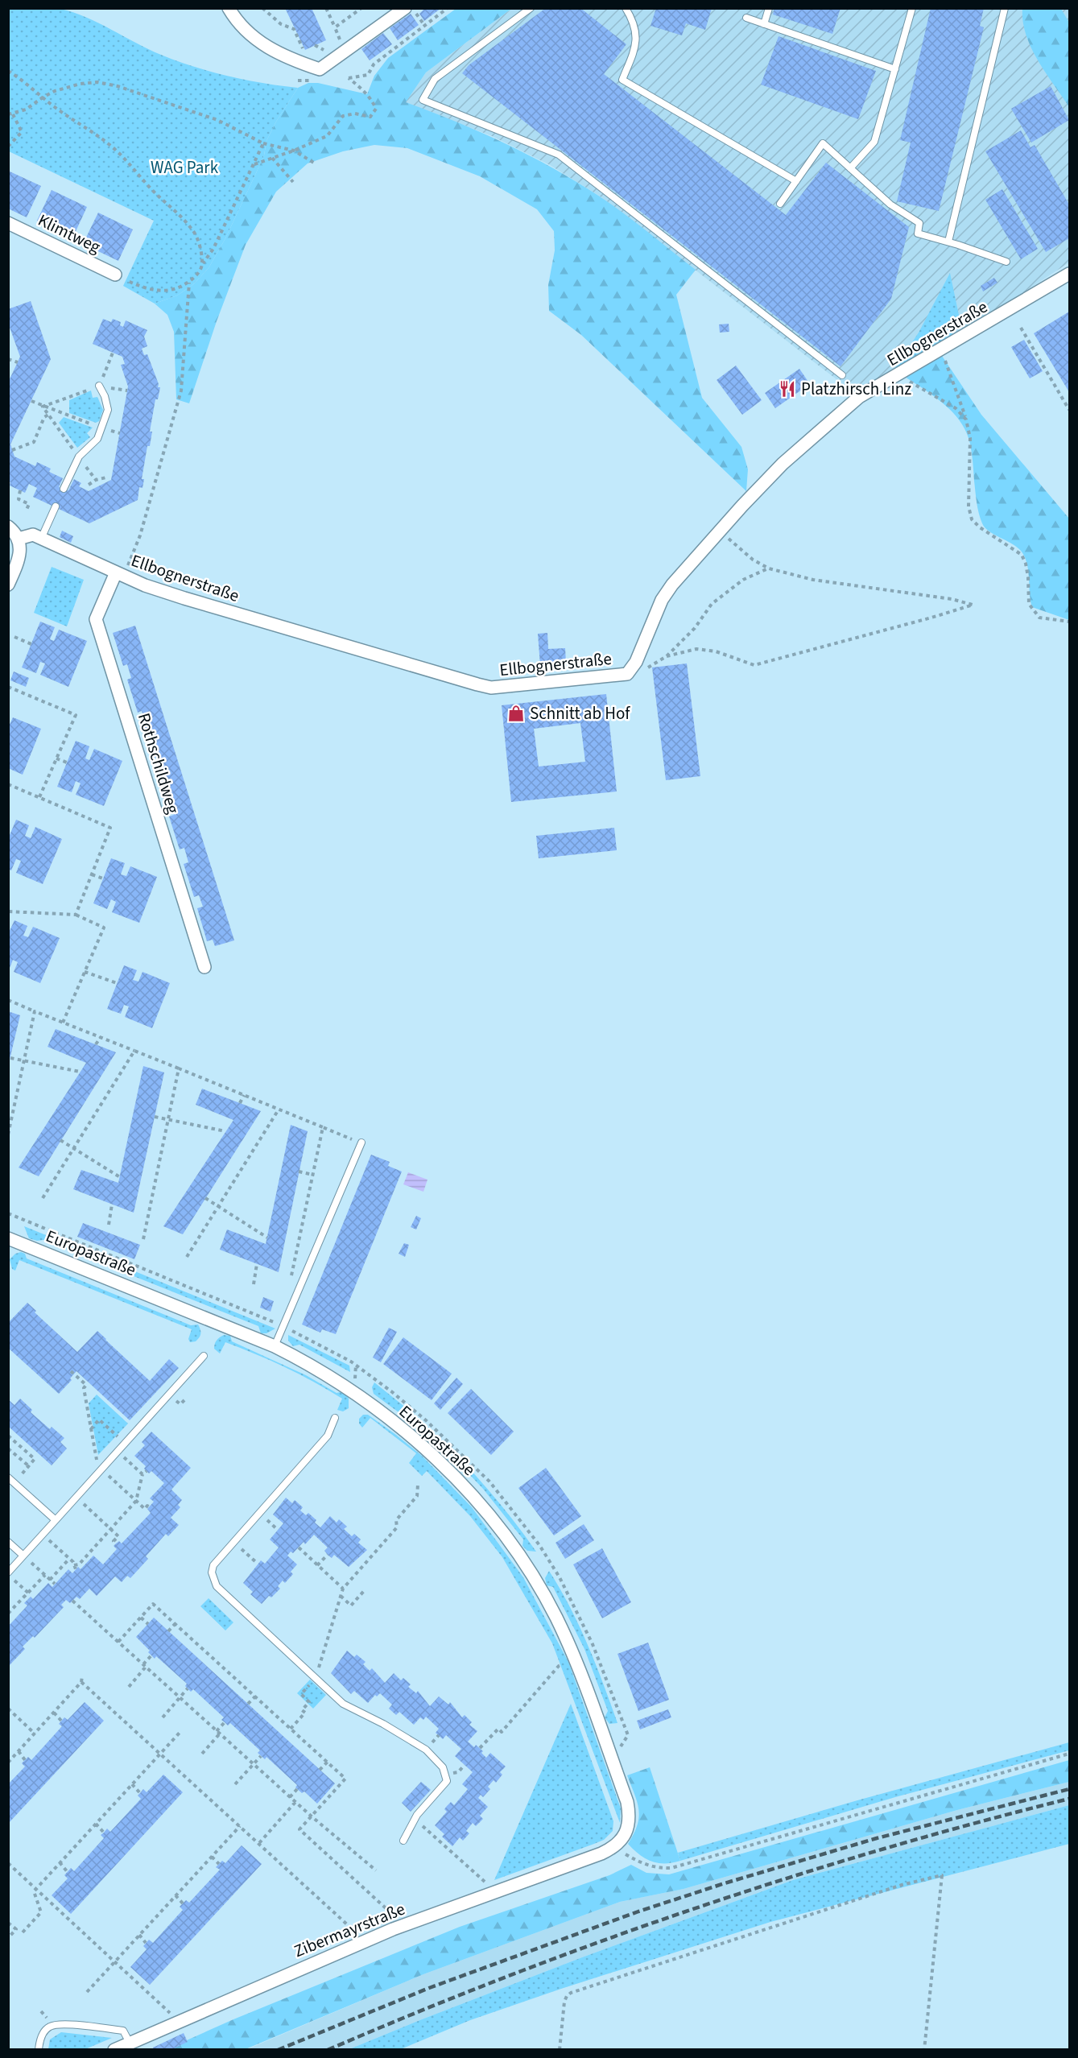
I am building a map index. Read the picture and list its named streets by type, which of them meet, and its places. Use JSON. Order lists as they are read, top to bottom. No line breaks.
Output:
{"streets":{"street":["Klimtweg","Ellbognerstraße","Rothschildweg","Europastraße","Zibermayrstraße"]},"crossings":[["Ellbognerstraße","Rothschildweg"],["Europastraße","Zibermayrstraße"]],"parks":["WAG Park"],"places":{"restaurant":["Platzhirsch Linz"],"shop":["Schnitt ab Hof"]}}
